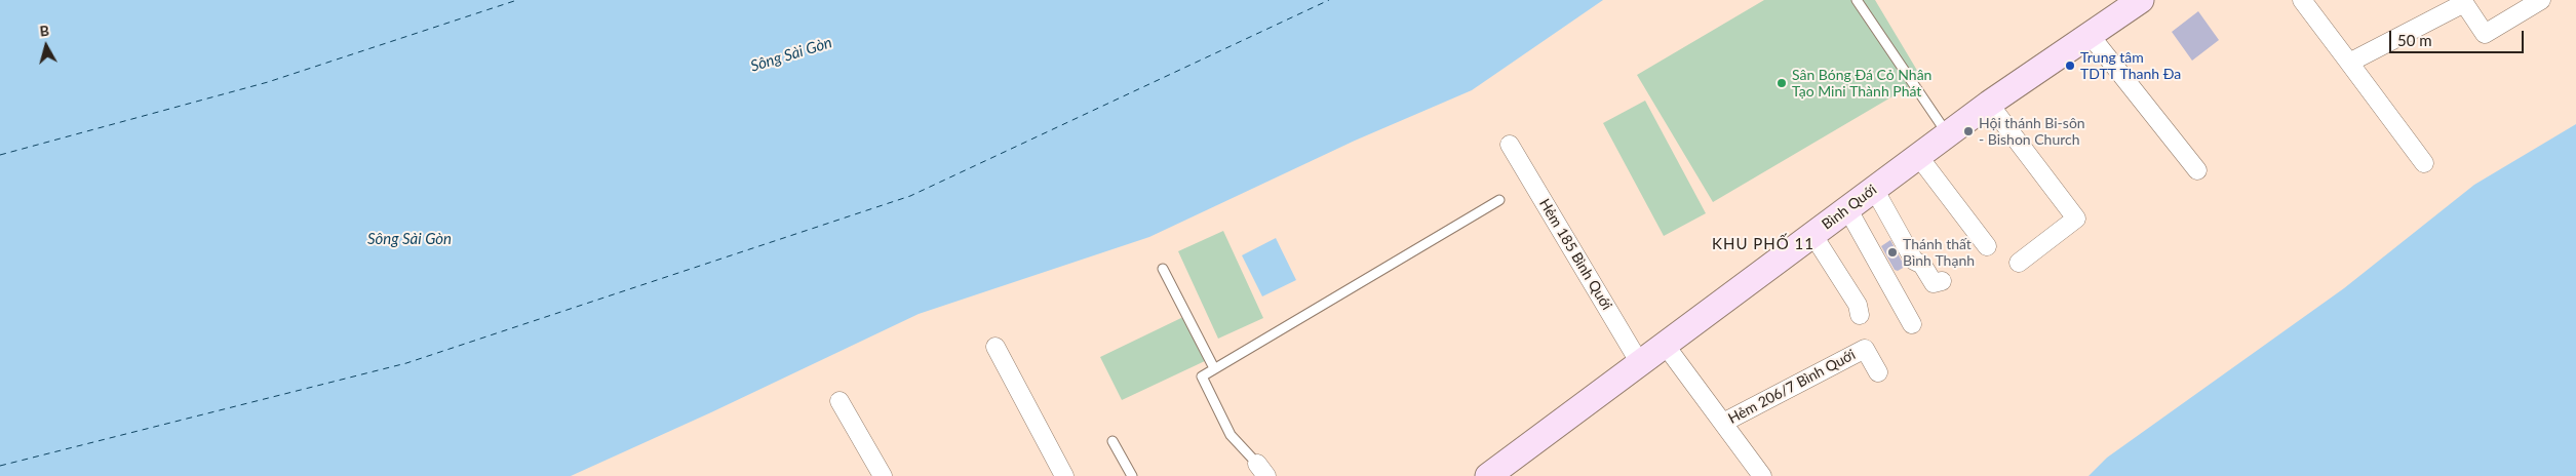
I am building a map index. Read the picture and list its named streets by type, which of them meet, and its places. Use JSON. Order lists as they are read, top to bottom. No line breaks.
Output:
{"streets":{"main road":["Bình Quới"],"street":["Hẻm 185 Bình Quới","Hẻm 206/7 Bình Quới"]},"crossings":[["Bình Quới","Hẻm 185 Bình Quới"]],"districts":["KHU PHỐ 11"],"water":["Sông Sài Gòn"],"places":["Trung tâm TDTT Thanh Đa","Sân Bóng Đá Cỏ Nhân Tạo Mini Thành Phát","Hội thánh Bi-sôn - Bishon Church","Thánh thất Bình Thạnh"],"scale_bar":"50 m","north":"top"}
